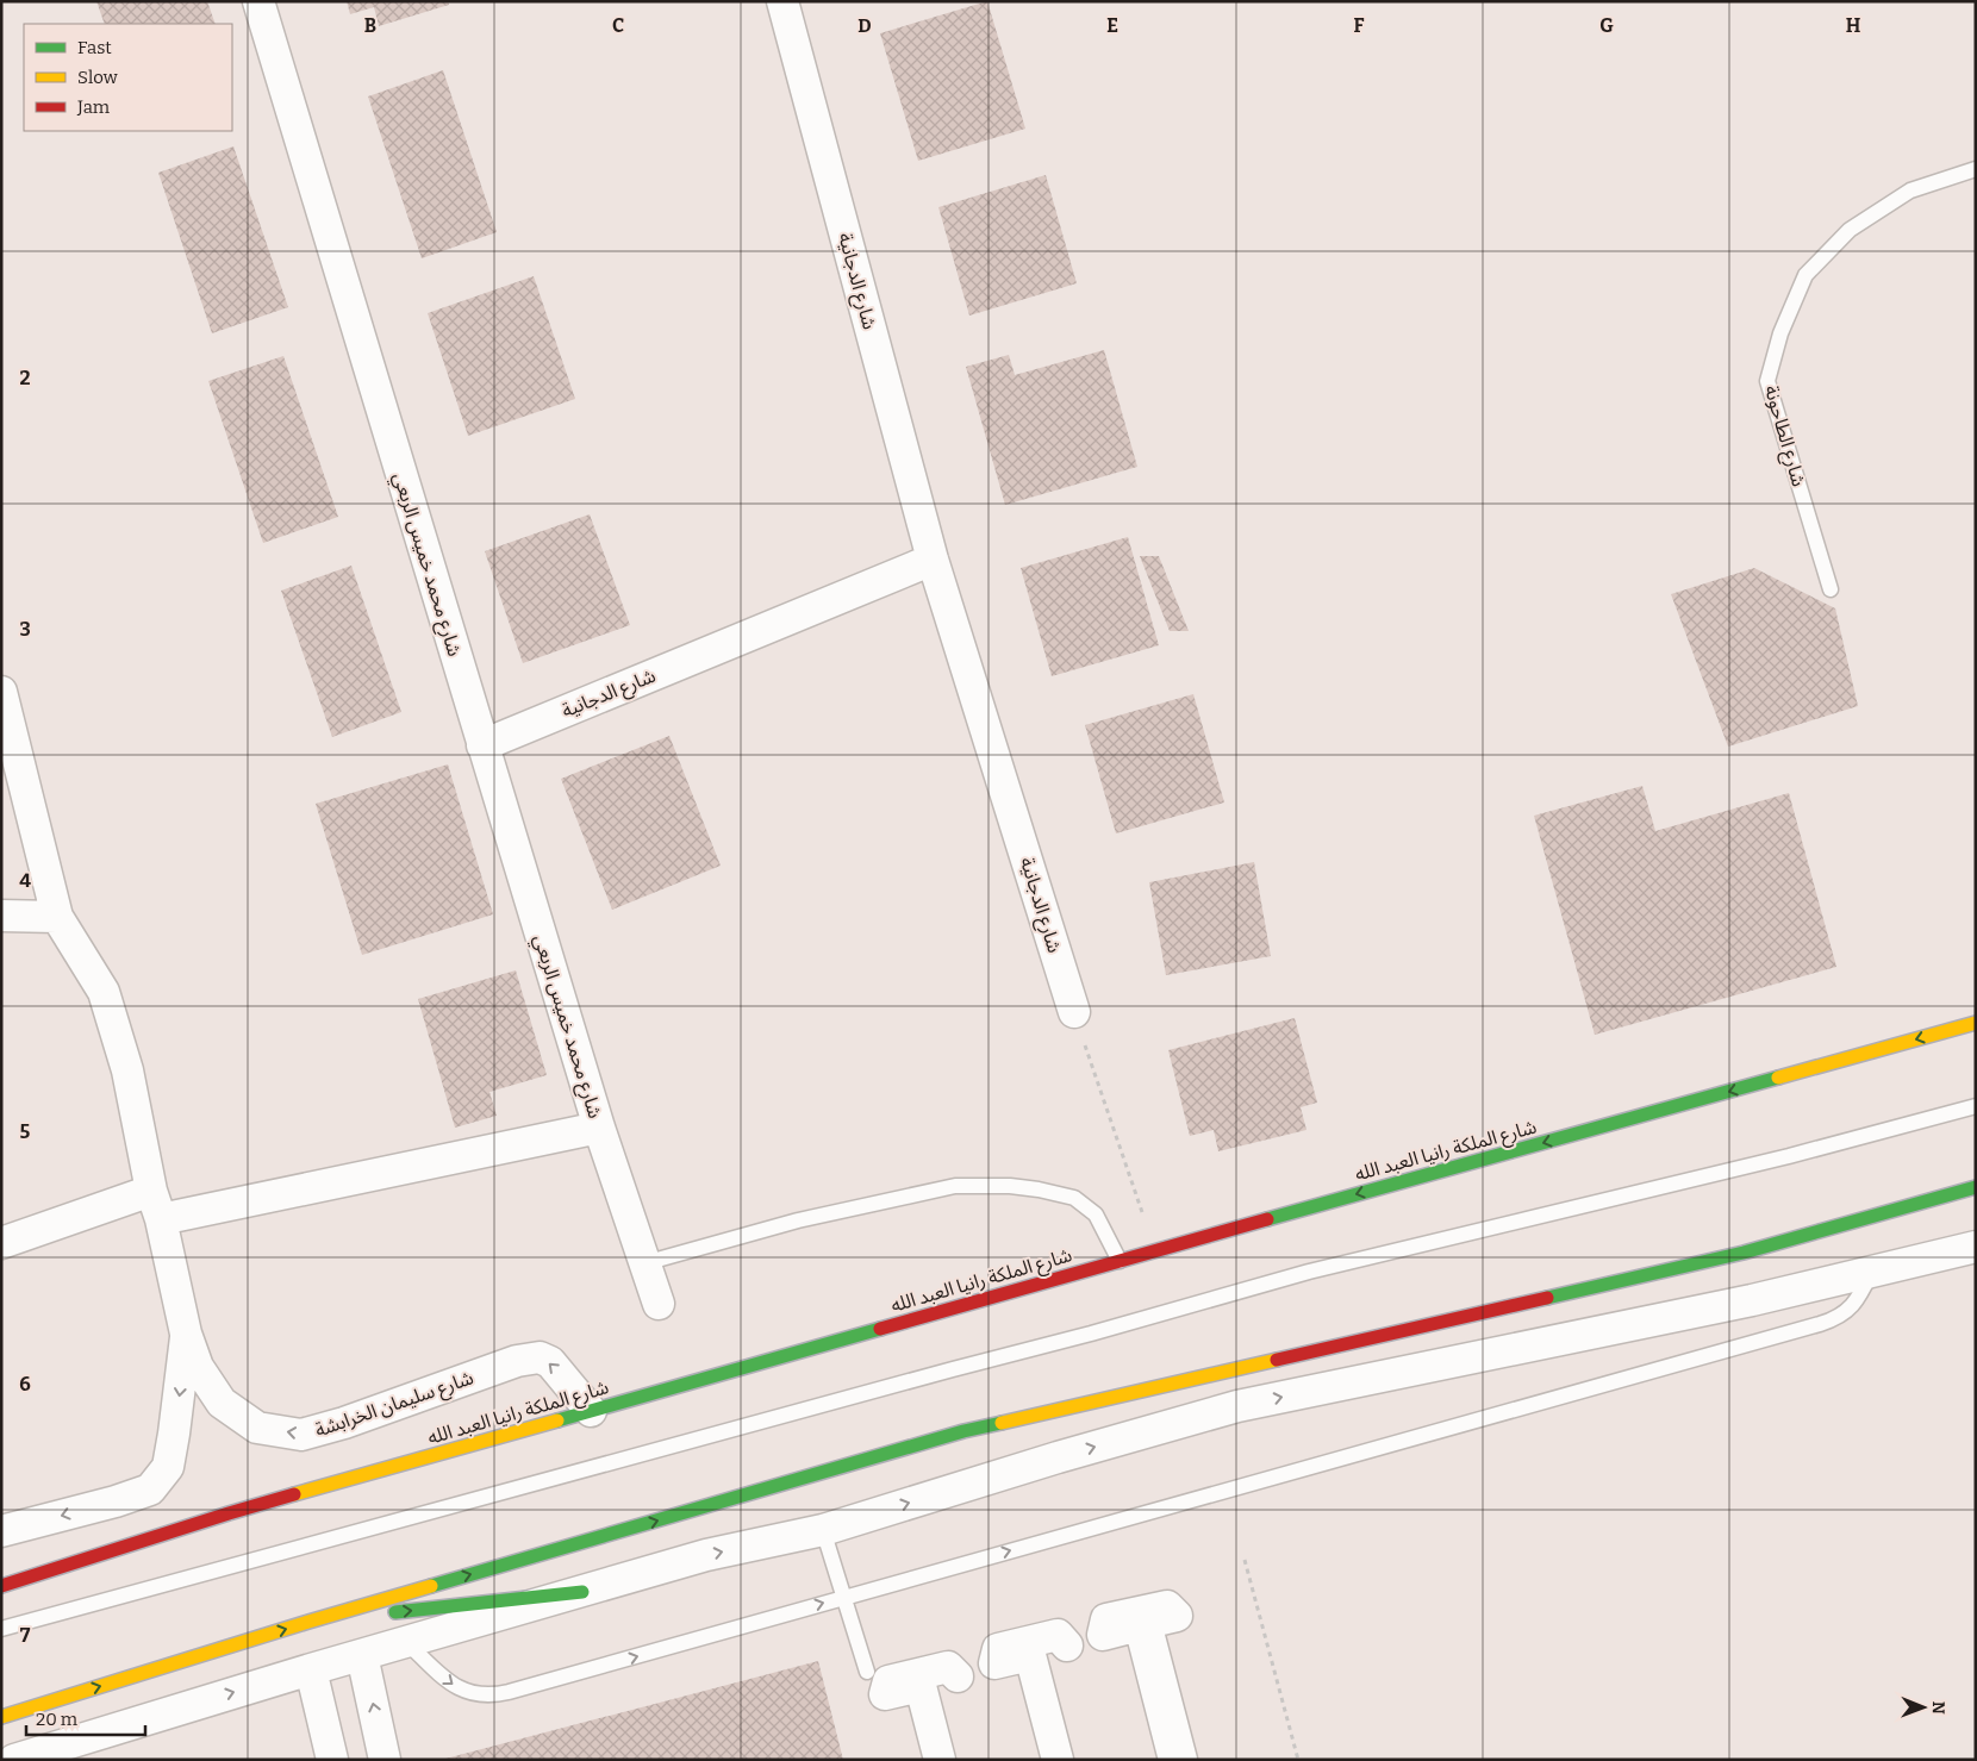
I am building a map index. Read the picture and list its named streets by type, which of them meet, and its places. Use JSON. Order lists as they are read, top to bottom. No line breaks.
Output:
{"streets":{"main road":["شارع الملكة رانيا العبد الله"],"street":["شارع الدجانية","شارع محمد خميس الربعي","شارع سليمان الخرابشة"],"lane":["شارع الطاحونة"]},"crossings":[["شارع الدجانية","شارع محمد خميس الربعي"],["شارع محمد خميس الربعي","شارع سليمان الخرابشة"],["شارع الملكة رانيا العبد الله","شارع سليمان الخرابشة"]],"one_way":["شارع الملكة رانيا العبد الله"],"legend":["Fast","Slow","Jam"],"scale_bar":"20 m","north":"right","grid":{"columns":["B","C","D","E","F","G","H"],"rows":["2","3","4","5","6","7"]}}
